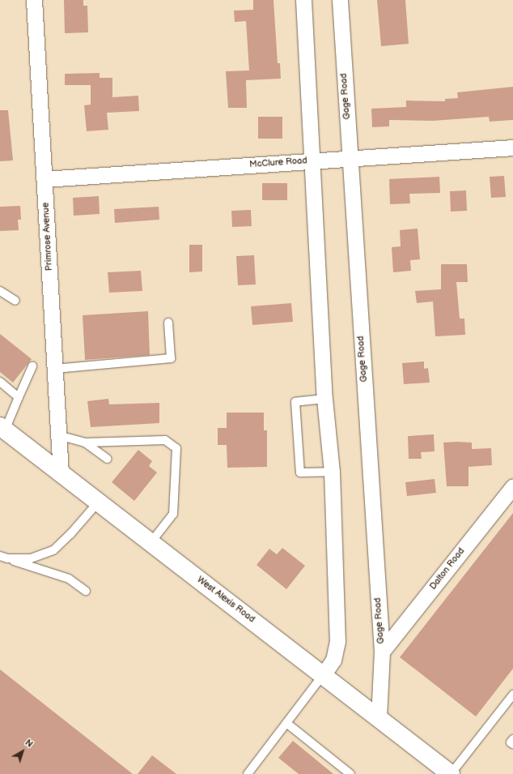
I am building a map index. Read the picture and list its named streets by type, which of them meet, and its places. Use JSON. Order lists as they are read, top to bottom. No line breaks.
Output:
{"streets":{"main road":["West Alexis Road"],"street":["Gage Road","McClure Road","Primrose Avenue","Dalton Road"]},"crossings":[["Gage Road","McClure Road"],["Gage Road","Dalton Road"],["Gage Road","West Alexis Road"],["McClure Road","Primrose Avenue"],["Primrose Avenue","West Alexis Road"]],"north":"top right"}
